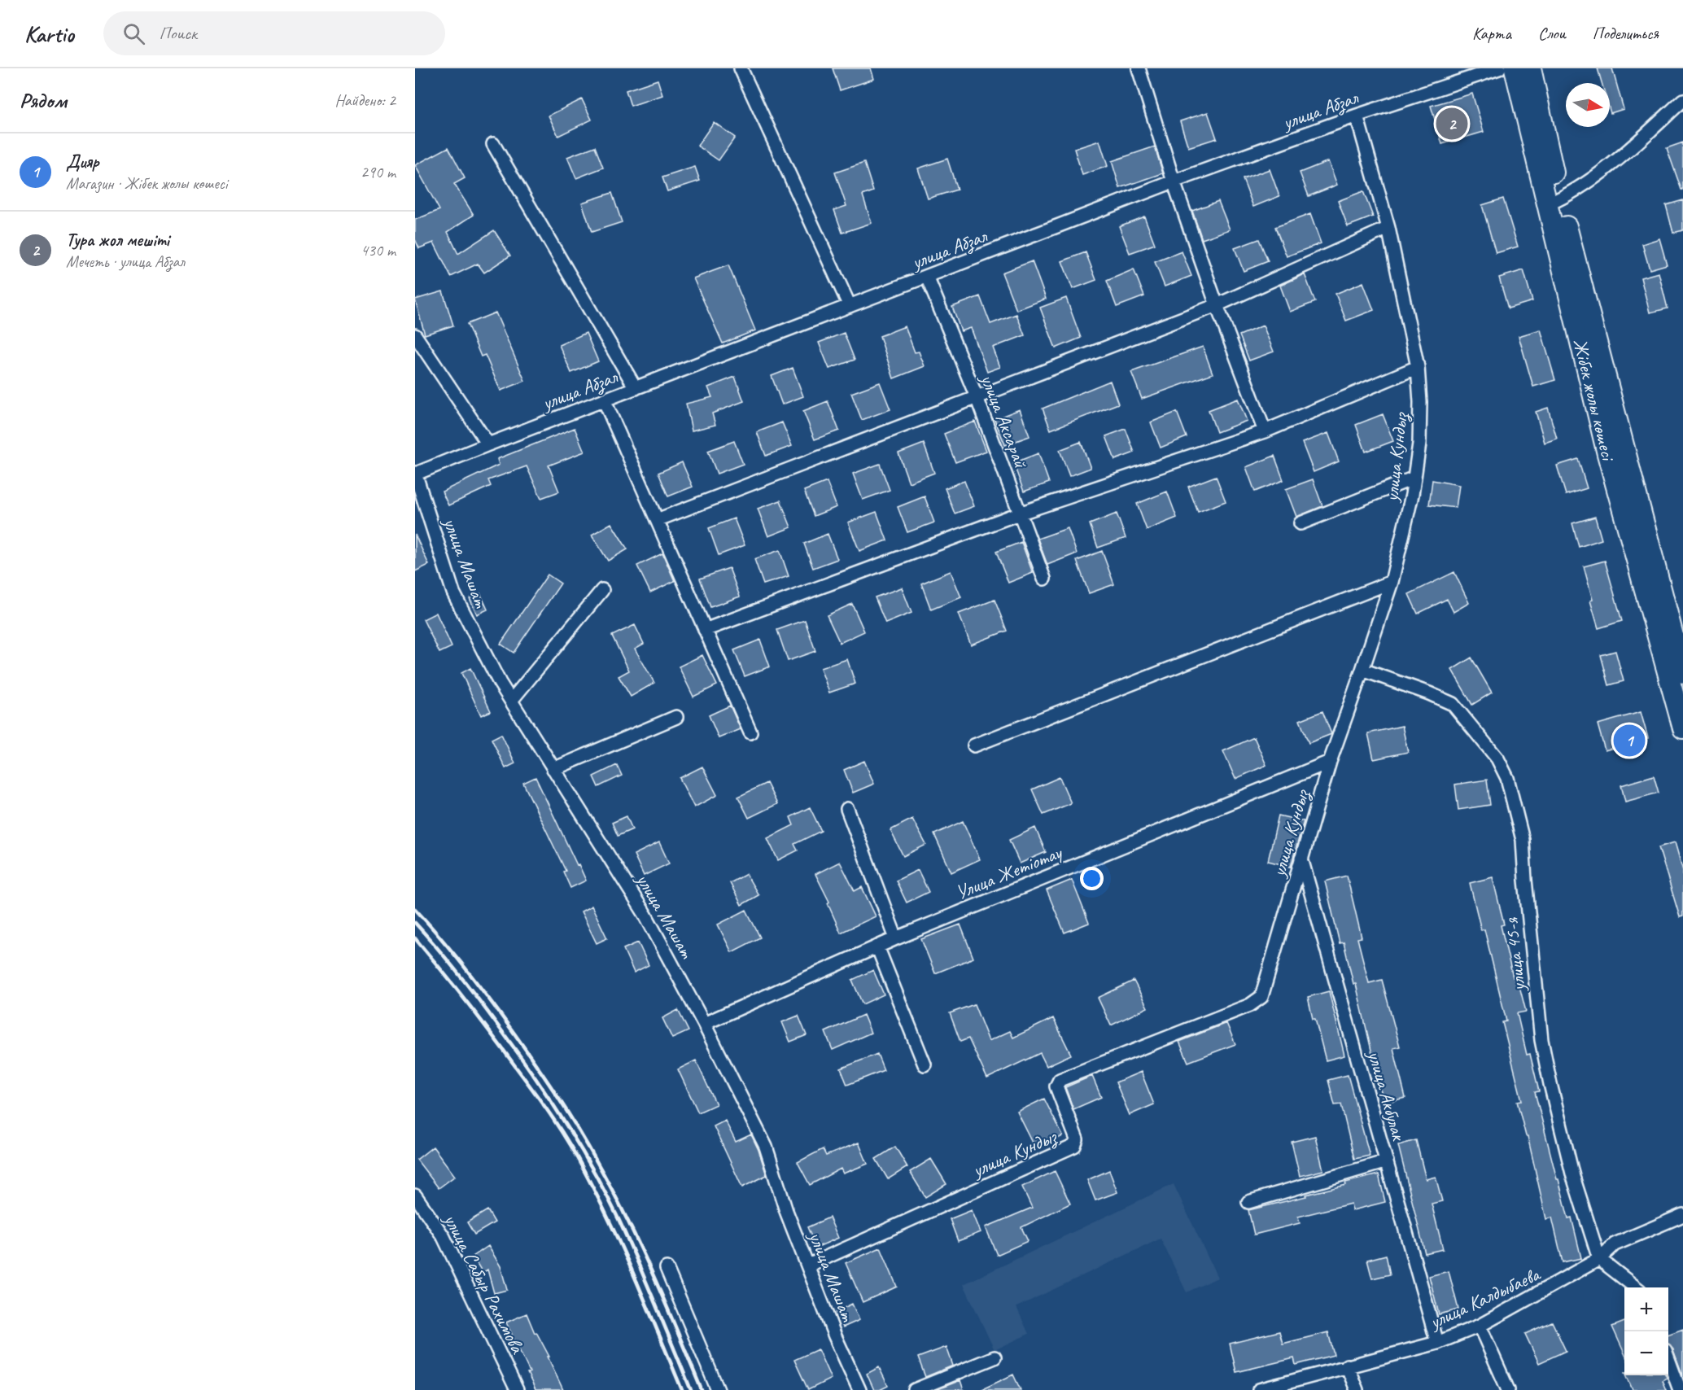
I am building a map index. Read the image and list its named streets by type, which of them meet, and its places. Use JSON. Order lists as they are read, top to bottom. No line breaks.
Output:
{"streets":{"main road":["Жібек жолы көшесі"],"street":["улица Абзал","улица Аксарай","улица Кундыз","улица Машат","Улица Жетіотау","улица 45-я","улица Акбулак","улица Сабыр Рахимова","улица Калдыбаева"]},"crossings":[["улица Абзал","улица Аксарай"],["улица Абзал","улица Кундыз"],["улица Абзал","улица Машат"],["улица Кундыз","улица Машат"],["улица Кундыз","Улица Жетіотау"],["улица Кундыз","улица 45-я"],["улица Кундыз","улица Акбулак"],["улица Машат","Улица Жетіотау"],["улица 45-я","улица Калдыбаева"],["улица Акбулак","улица Калдыбаева"]],"north":"right","page":{"header":"Kartio","search":"Поиск","nav":["Карта","Слои","Поделиться"],"heading":["Рядом","Найдено: 2"],"pins":["2","1"],"list":[{"mark":"1","name":"Дияр","note":"Магазин · Жібек жолы көшесі","value":"290 m"},{"mark":"2","name":"Тура жол мешіті","note":"Мечеть · улица Абзал","value":"430 m"}],"map_buttons":["+","−"]}}
